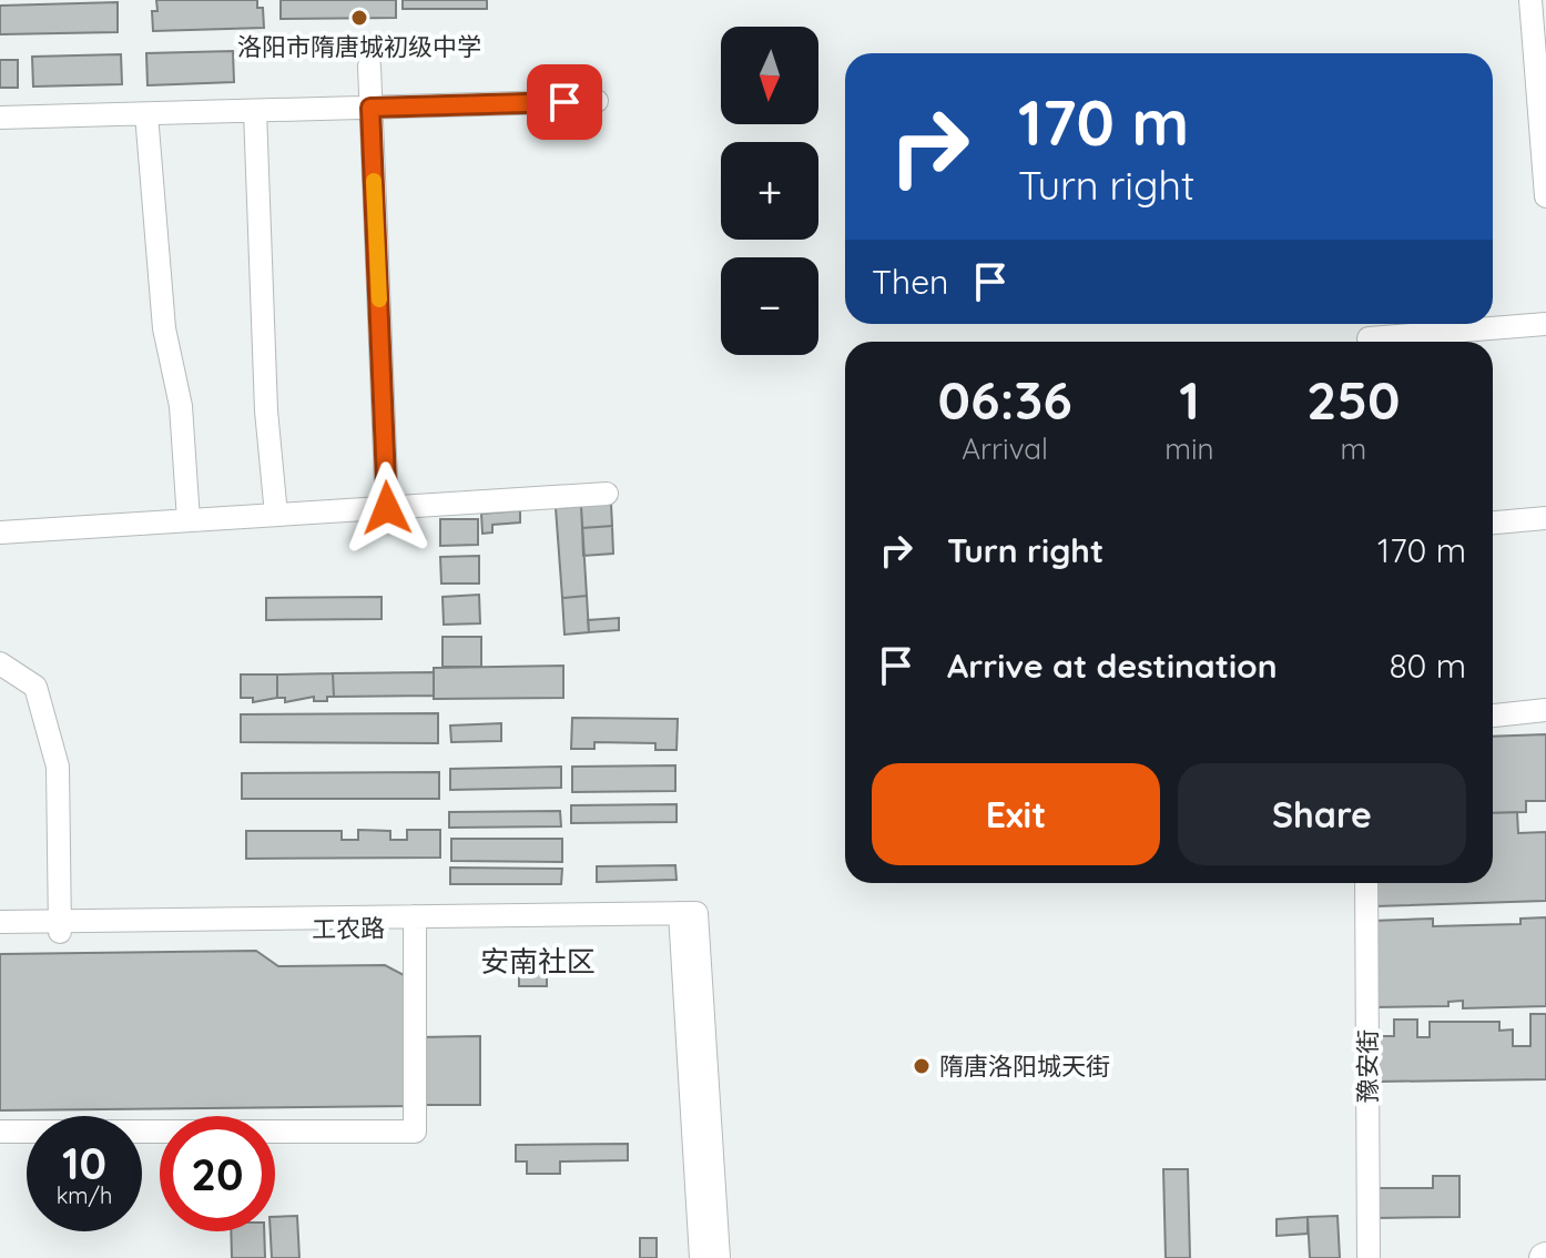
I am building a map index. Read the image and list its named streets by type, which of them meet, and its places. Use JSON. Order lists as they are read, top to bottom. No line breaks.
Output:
{"streets":{"street":["工农路","豫安街"]},"districts":["安南社区"],"places":["洛阳市隋唐城初级中学","隋唐洛阳城天街"],"north":"bottom","page":{"map_buttons":["+","−"],"turn":["170 m","Turn right"],"then":"Then","eta":["06:36","Arrival","1","min","250","m"],"list":[{"name":"Turn right","value":"170 m"},{"name":"Arrive at destination","value":"80 m"}],"buttons":["Exit","Share"],"speed":"10 km/h","limit":"20"}}
